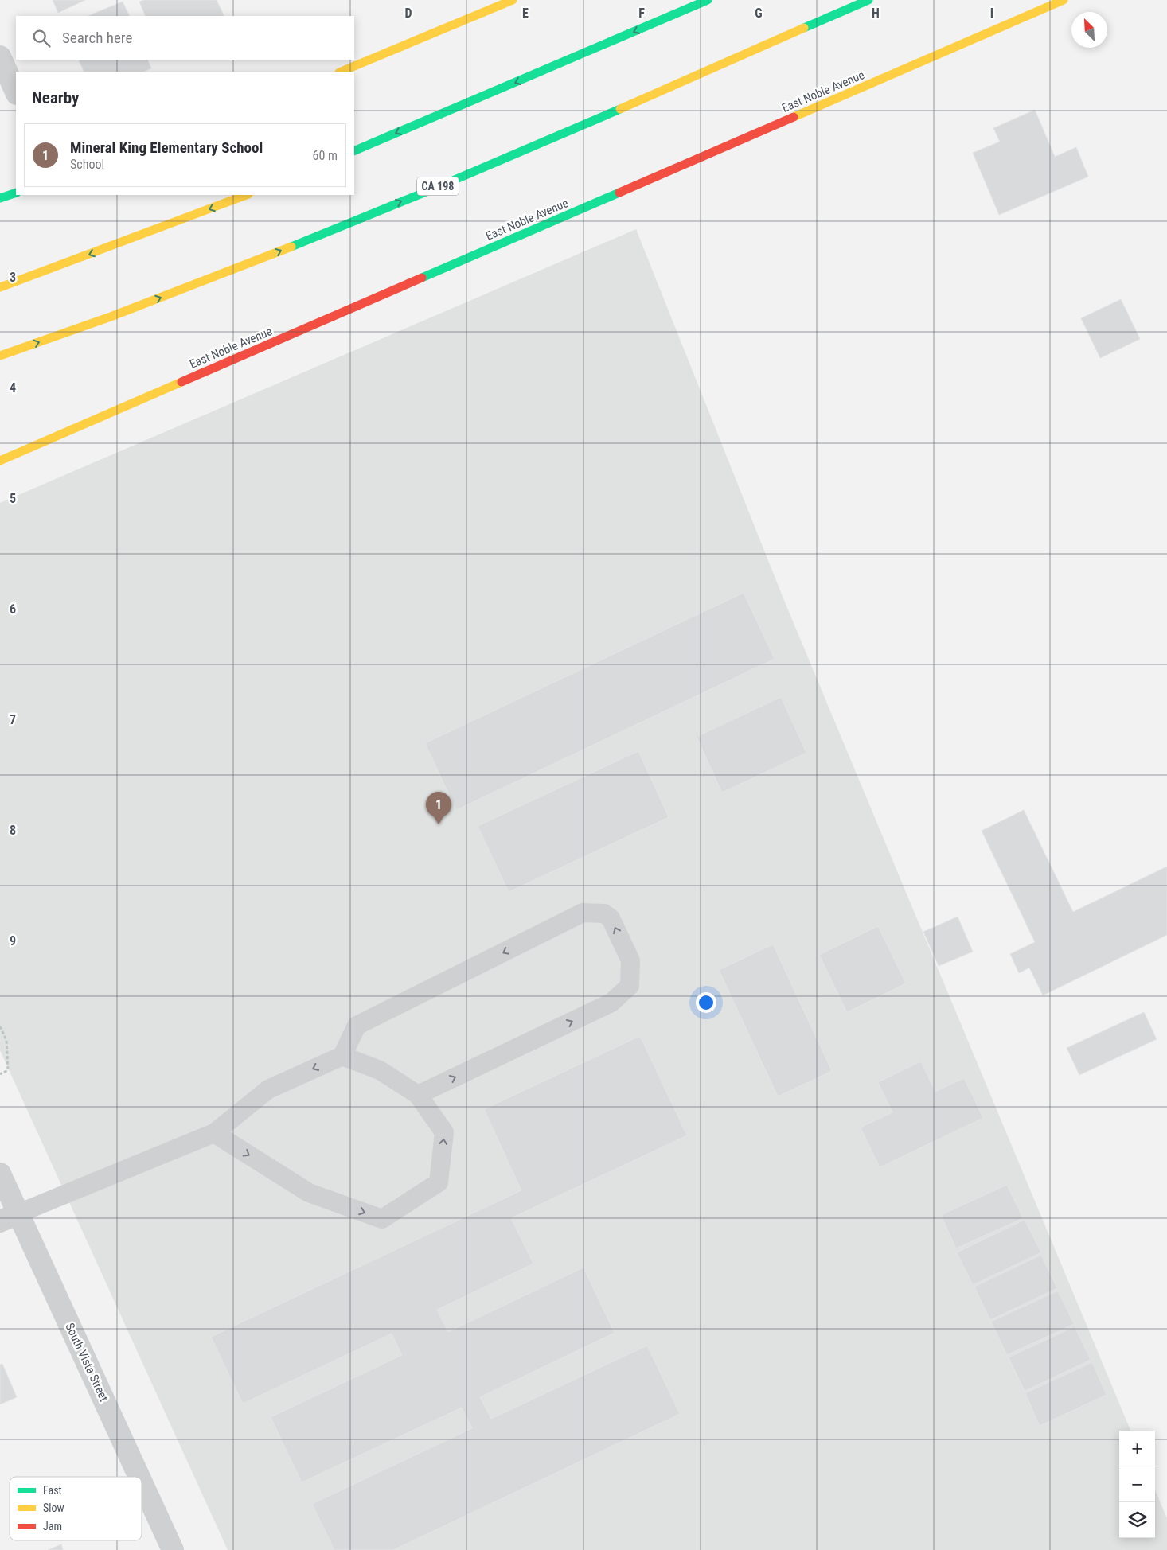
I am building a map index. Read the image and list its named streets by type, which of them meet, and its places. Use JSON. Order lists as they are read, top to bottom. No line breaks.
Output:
{"streets":{"main road":["East Noble Avenue","CA 198"],"street":["South Vista Street"]},"legend":["Fast","Slow","Jam"],"north":"top left","page":{"search":"Search here","heading":"Nearby","list":[{"mark":"1","name":"Mineral King Elementary School","note":"School","value":"60 m"}],"pins":"1","map_buttons":["+","−"]},"grid":{"columns":["D","E","F","G","H","I"],"rows":["3","4","5","6","7","8","9"]}}
